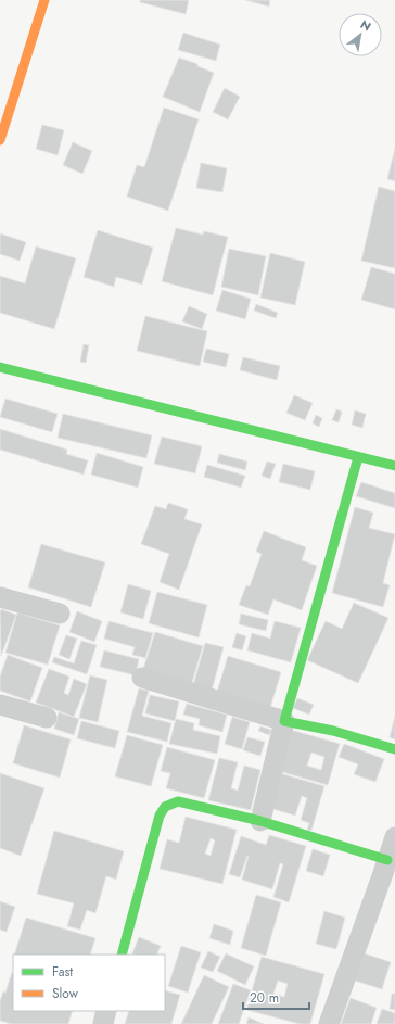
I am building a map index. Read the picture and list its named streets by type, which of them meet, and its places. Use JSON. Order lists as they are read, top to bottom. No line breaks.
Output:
{"legend":["Fast","Slow"],"scale_bar":"20 m","north":"top right"}
